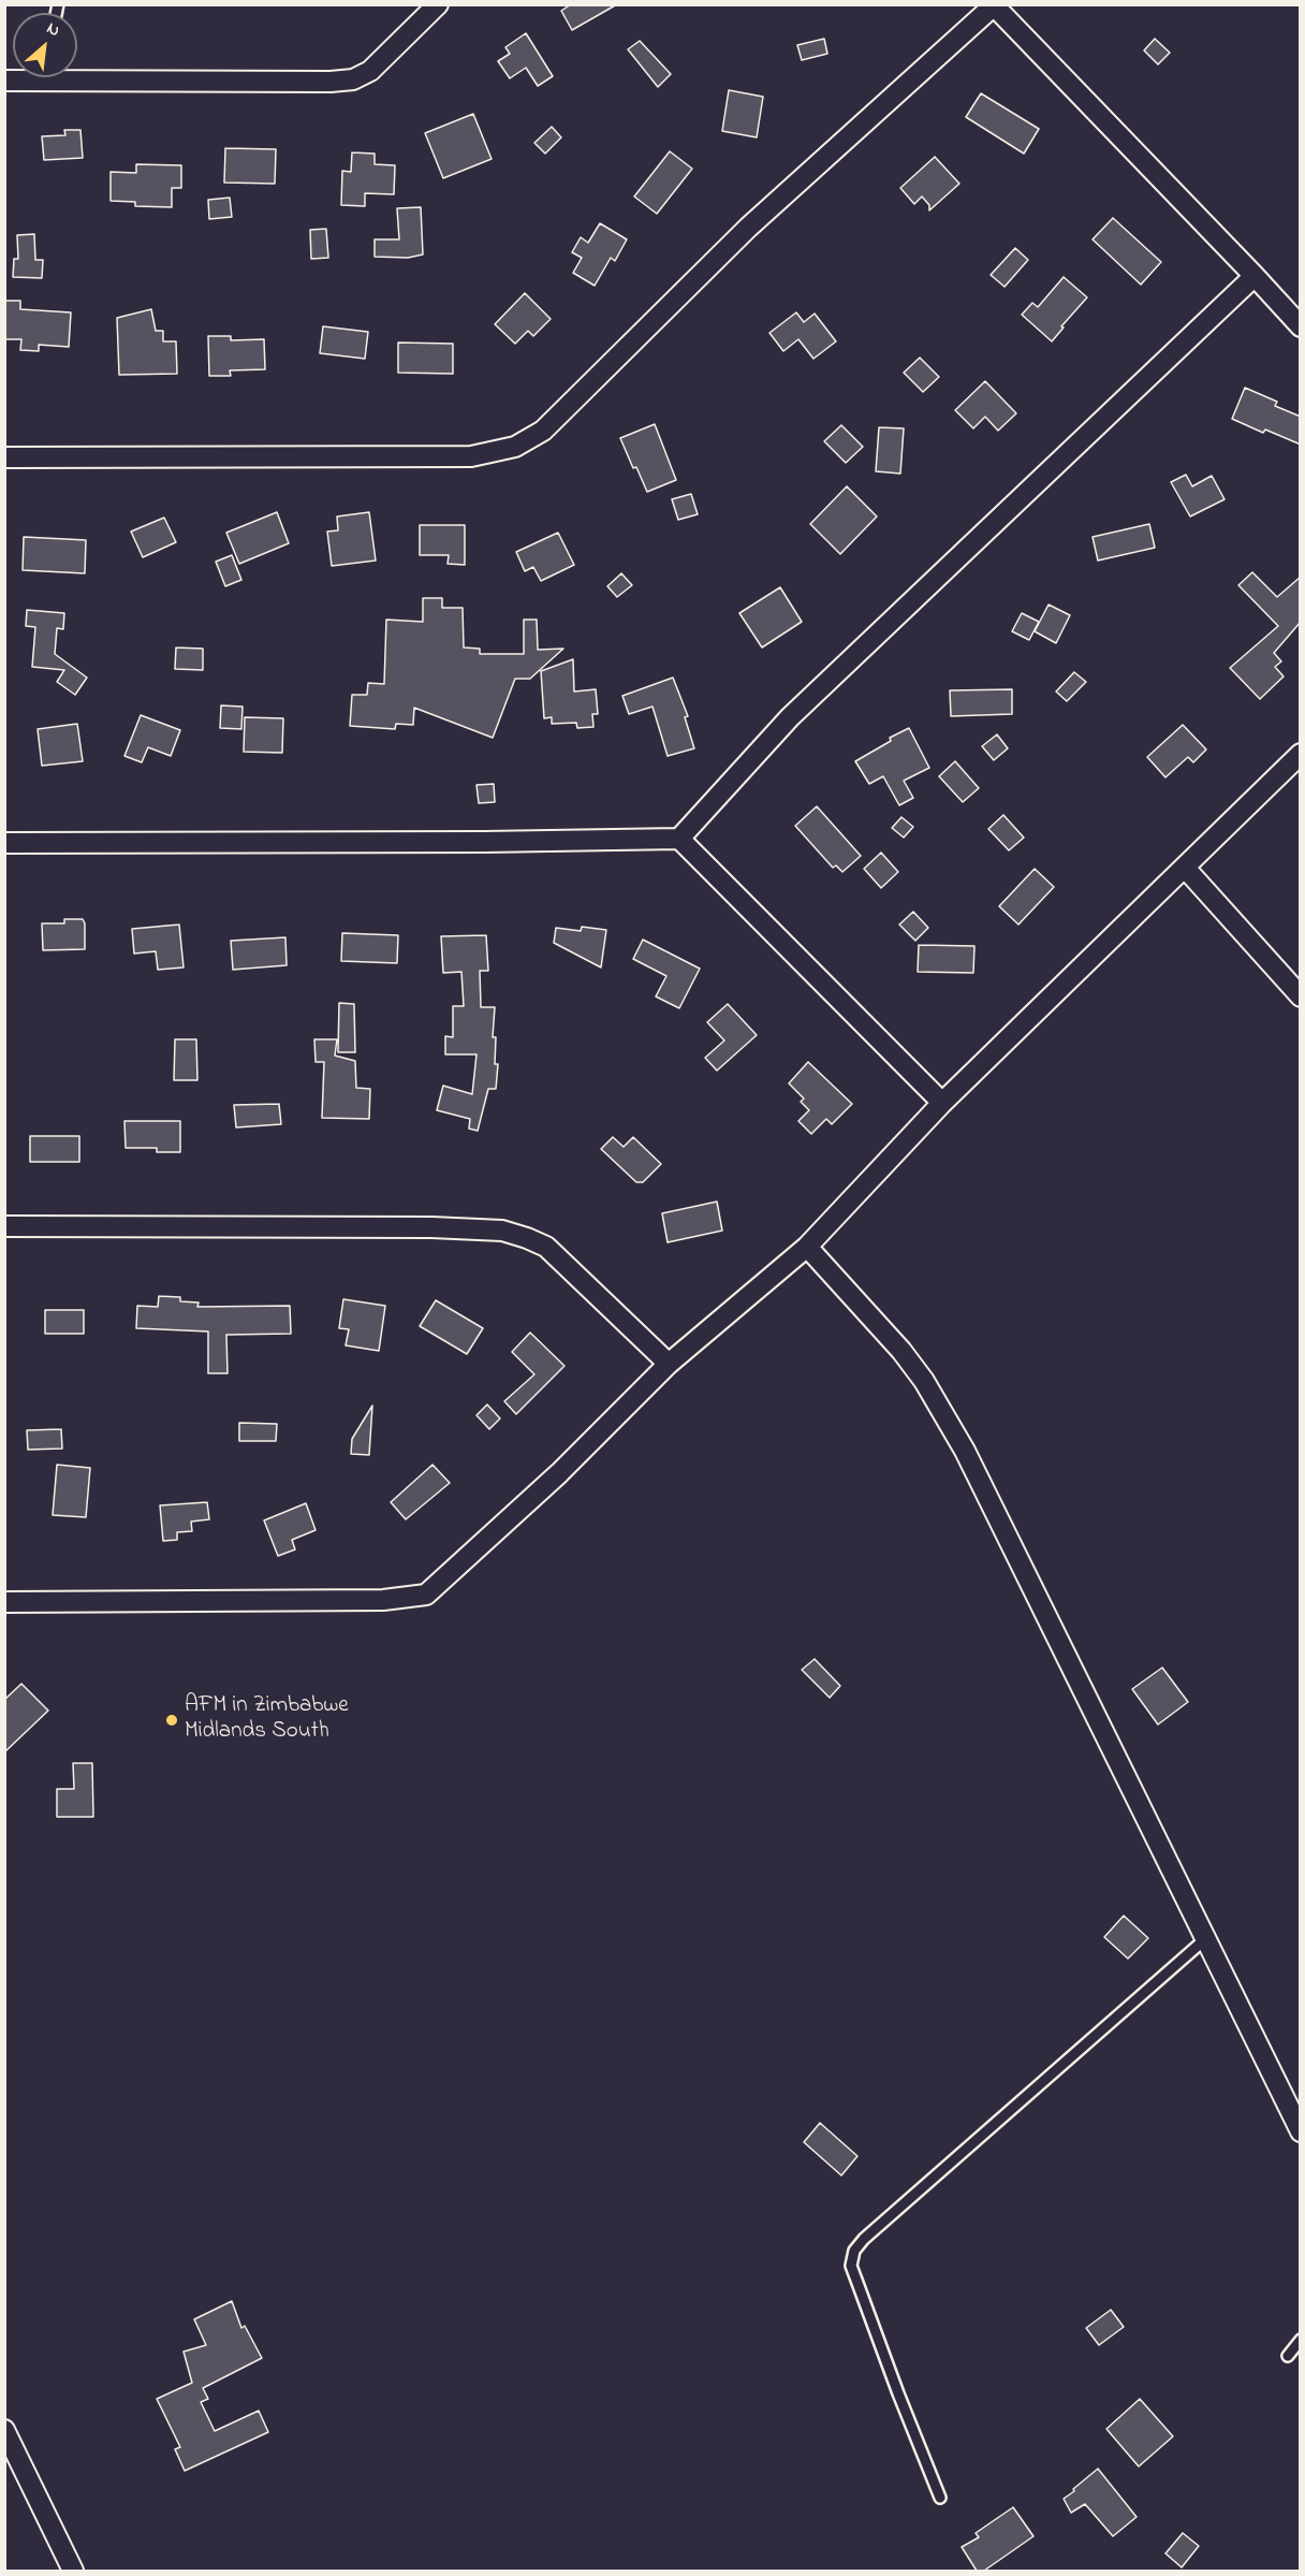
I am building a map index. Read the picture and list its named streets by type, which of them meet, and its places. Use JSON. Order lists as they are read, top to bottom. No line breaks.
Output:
{"places":["AFM in Zimbabwe Midlands South"],"north":"top right"}
